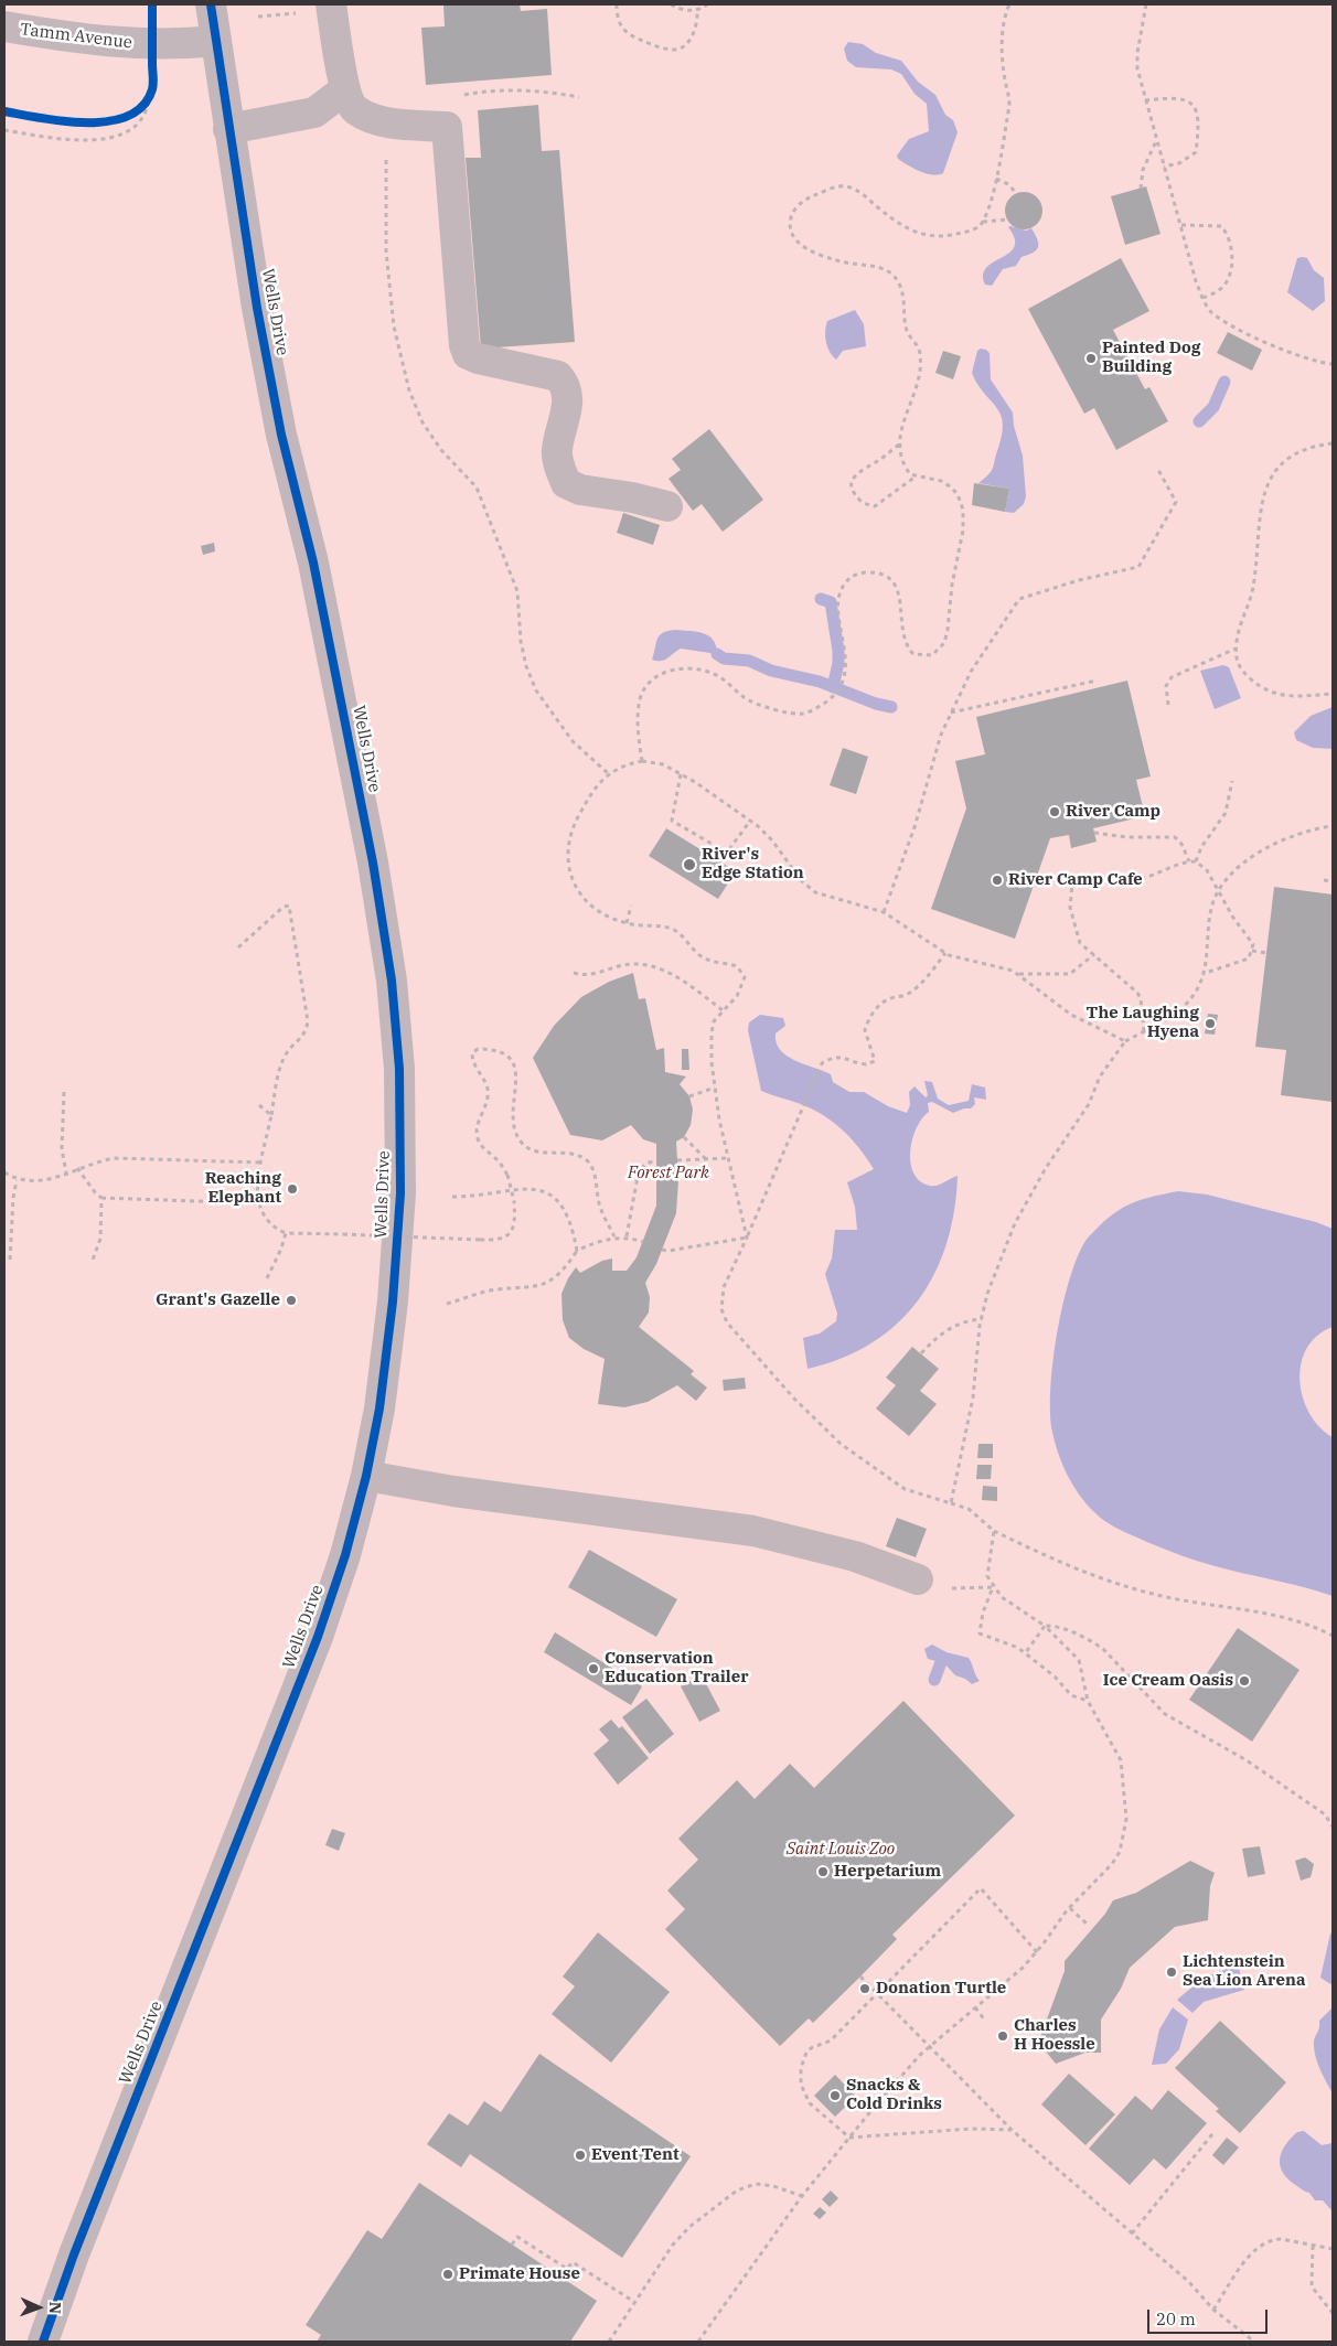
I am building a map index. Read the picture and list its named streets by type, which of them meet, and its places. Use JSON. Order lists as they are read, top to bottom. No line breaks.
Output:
{"streets":{"street":["Tamm Avenue","Wells Drive"]},"crossings":[["Tamm Avenue","Wells Drive"]],"parks":["Forest Park","Saint Louis Zoo"],"places":["Painted Dog Building","River Camp","River's Edge Station","River Camp Cafe","The Laughing Hyena","Reaching Elephant","Grant's Gazelle","Conservation Education Trailer","Ice Cream Oasis","Herpetarium","Lichtenstein Sea Lion Arena","Donation Turtle","Charles H Hoessle","Snacks & Cold Drinks","Event Tent","Primate House"],"scale_bar":"20 m","north":"right"}
